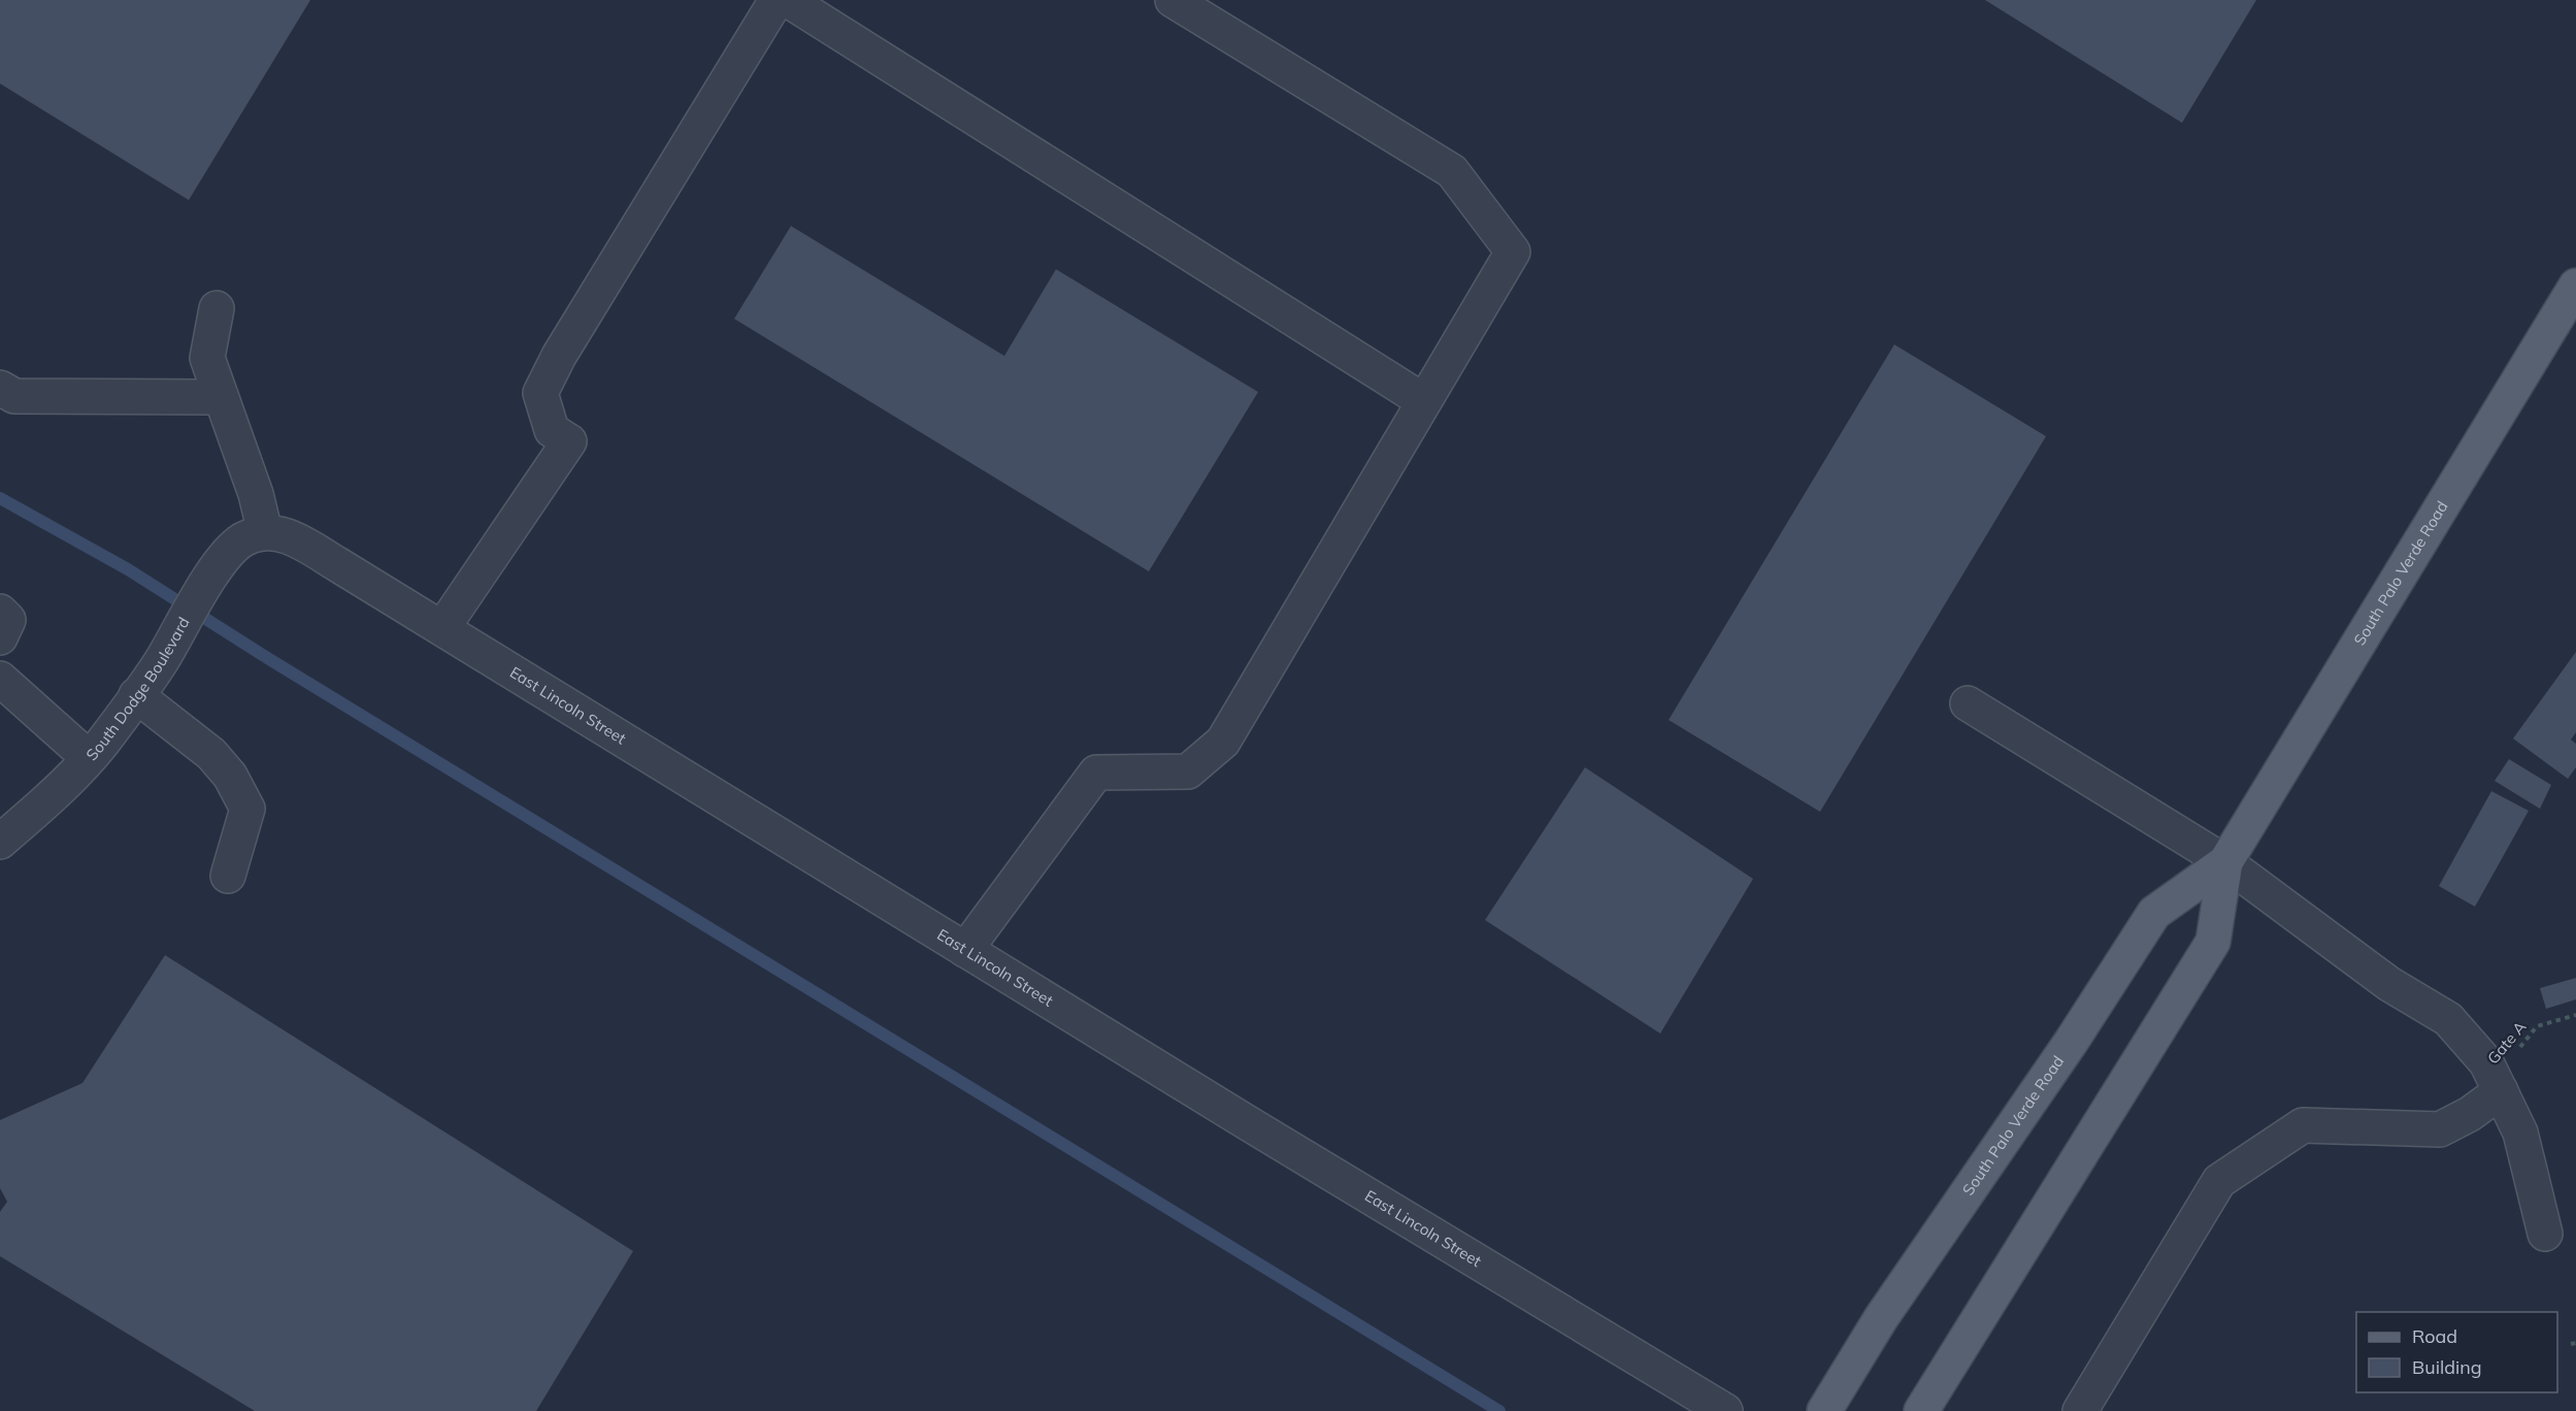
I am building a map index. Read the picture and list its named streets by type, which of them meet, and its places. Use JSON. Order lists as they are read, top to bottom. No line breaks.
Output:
{"streets":{"main road":["South Palo Verde Road"],"street":["South Dodge Boulevard","East Lincoln Street"],"path":["Gate A"]},"crossings":[["South Dodge Boulevard","East Lincoln Street"]],"legend":["Road","Building"]}
